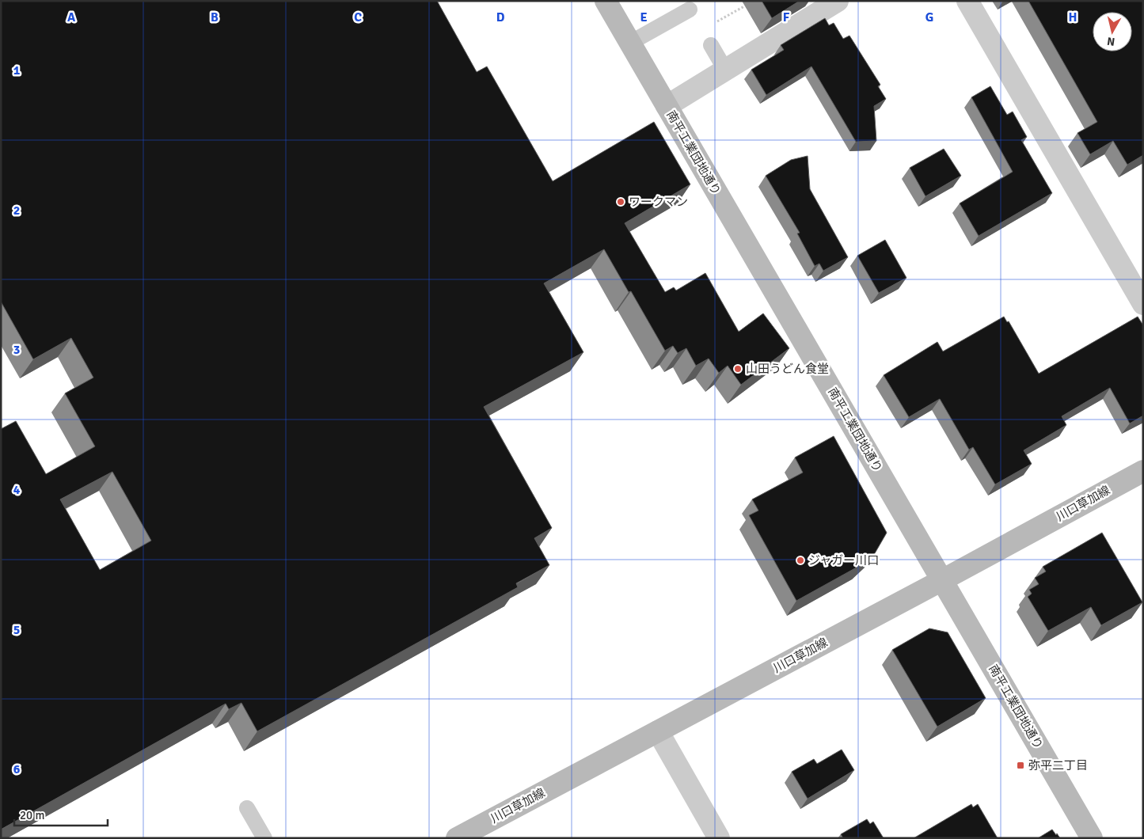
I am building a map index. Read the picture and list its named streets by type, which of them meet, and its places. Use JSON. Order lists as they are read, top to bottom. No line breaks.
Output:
{"streets":{"street":["南平工業団地通り","川口草加線"]},"crossings":[["南平工業団地通り","川口草加線"]],"places":{"other":["ワークマン","山田うどん食堂","ジャガー川口"],"transit":["弥平二丁目"]},"scale_bar":"20 m","north":"bottom","grid":{"columns":["A","B","C","D","E","F","G","H"],"rows":["1","2","3","4","5","6"]}}
